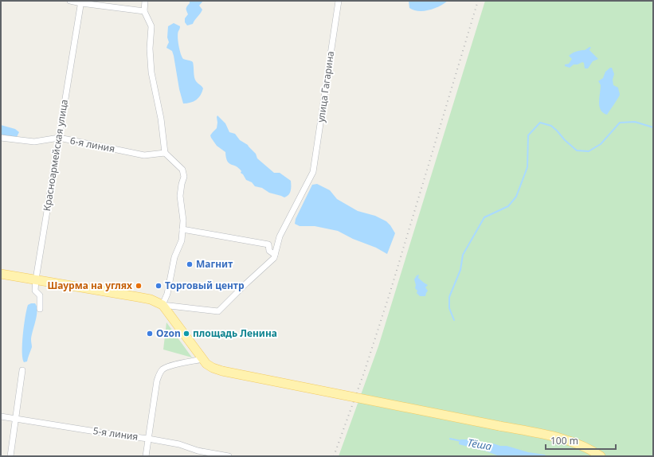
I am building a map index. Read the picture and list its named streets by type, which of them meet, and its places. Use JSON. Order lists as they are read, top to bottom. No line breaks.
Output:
{"streets":{"street":["улица Гагарина","6-я линия","Красноармейская улица","5-я линия"]},"crossings":[["6-я линия","Красноармейская улица"]],"water":["Тёша"],"places":["Магнит","Шаурма на углях","Торговый центр","Ozon","площадь Ленина"],"scale_bar":"100 m"}
